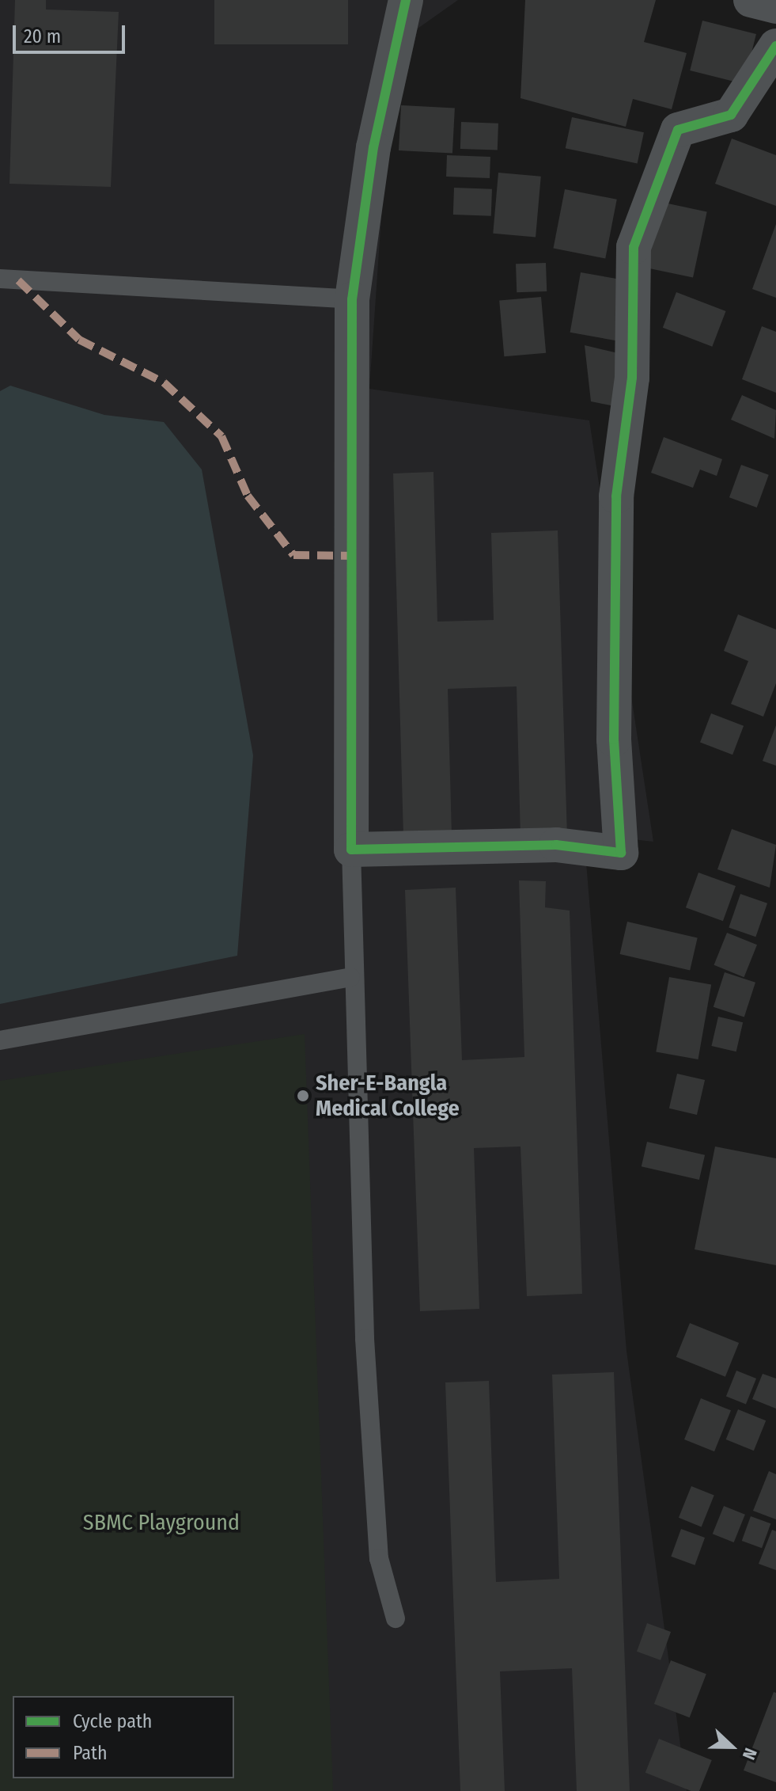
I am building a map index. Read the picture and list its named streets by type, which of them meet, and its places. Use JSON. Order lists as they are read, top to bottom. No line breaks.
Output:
{"parks":["SBMC Playground"],"places":["Sher-E-Bangla Medical College"],"legend":["Cycle path","Path"],"scale_bar":"20 m","north":"right"}
